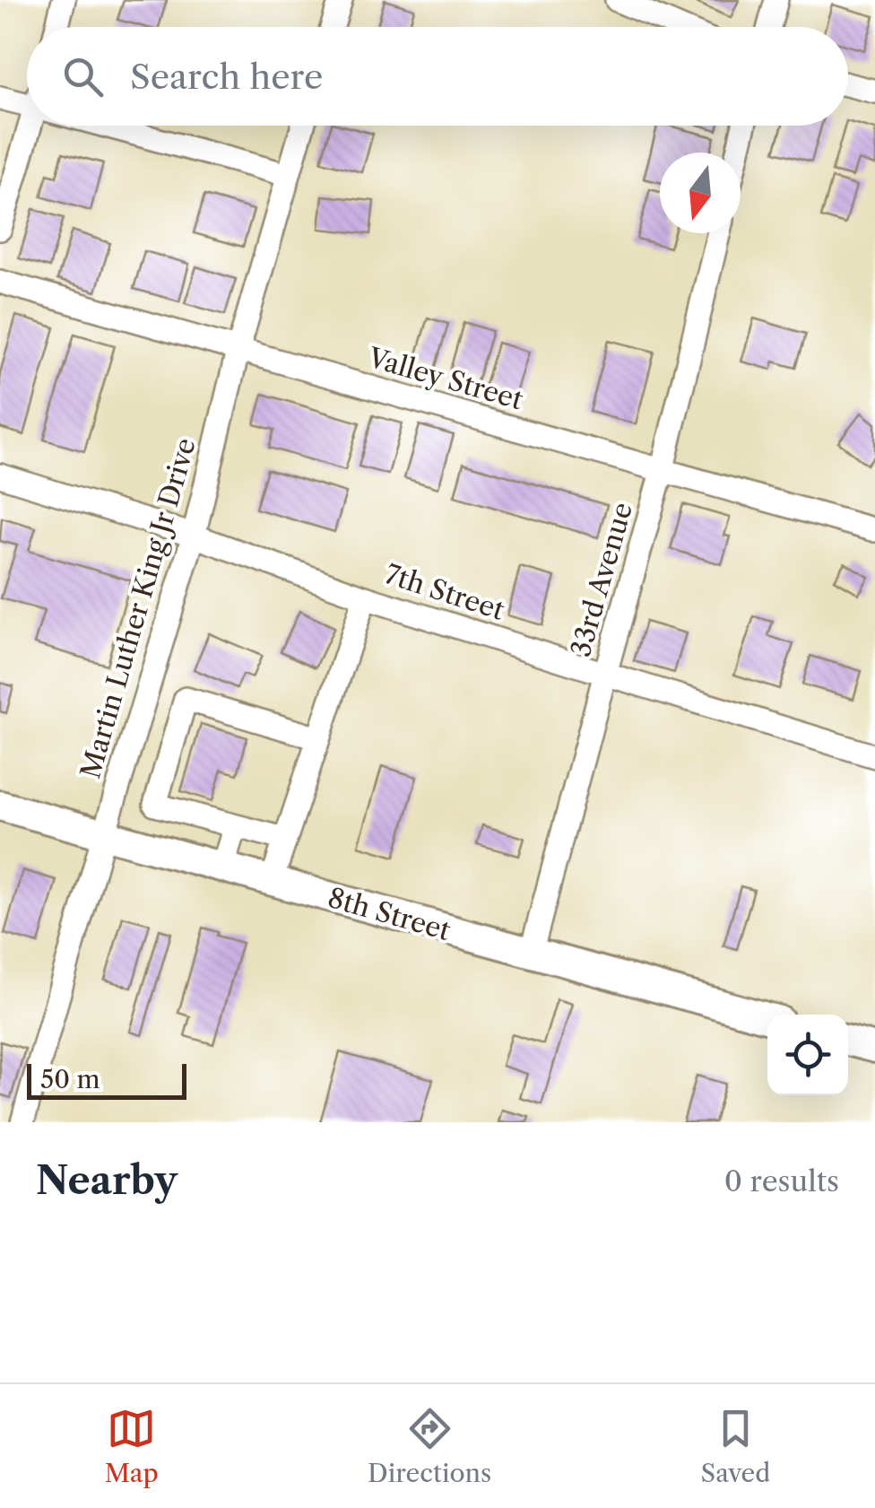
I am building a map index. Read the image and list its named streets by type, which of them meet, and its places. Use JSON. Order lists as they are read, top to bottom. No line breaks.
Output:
{"streets":{"main road":["8th Street"],"street":["Valley Street","33rd Avenue","7th Street","Martin Luther King Jr Drive"]},"crossings":[["Valley Street","33rd Avenue"],["Valley Street","Martin Luther King Jr Drive"],["33rd Avenue","7th Street"],["33rd Avenue","8th Street"],["7th Street","Martin Luther King Jr Drive"],["Martin Luther King Jr Drive","8th Street"]],"scale_bar":"50 m","north":"bottom","page":{"search":"Search here","scale":"50 m","heading":["Nearby","0 results"],"nav":["Map","Directions","Saved"]}}
